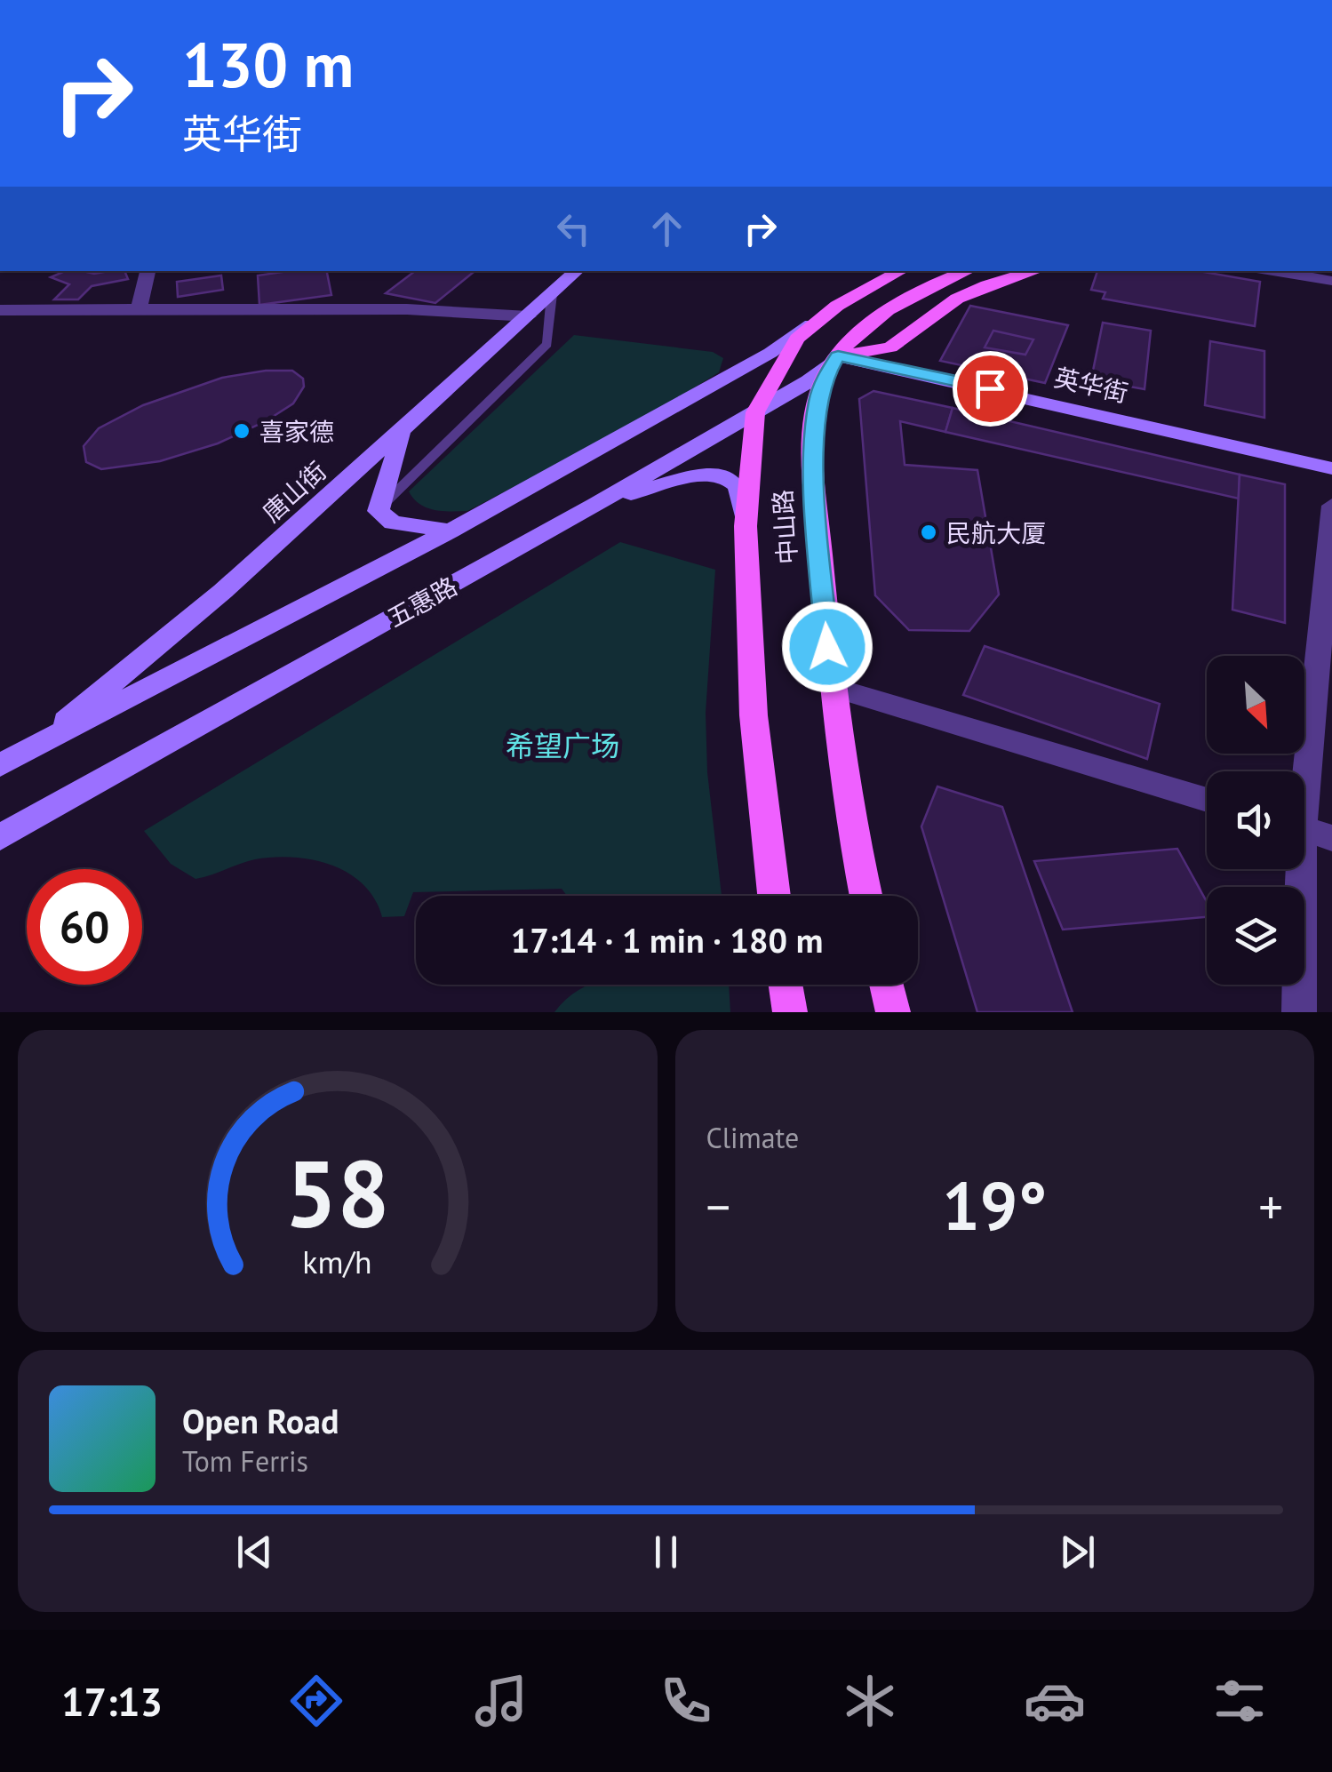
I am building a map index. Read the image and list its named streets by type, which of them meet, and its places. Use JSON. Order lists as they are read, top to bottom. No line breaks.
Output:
{"streets":{"main road":["英华街","唐山街","中山路","五惠路"]},"crossings":[["英华街","中山路"],["英华街","五惠路"],["唐山街","五惠路"],["中山路","五惠路"]],"parks":["希望广场"],"places":["喜家德","民航大厦"],"north":"bottom right","page":{"turn":["130 m","英华街"],"limit":"60","trip":"17:14 · 1 min · 180 m","tile":"Climate","heat":["−","19°","+"],"song":["Open Road","Tom Ferris"],"tabs":"17:13","gauge":["58","km/h"]}}
